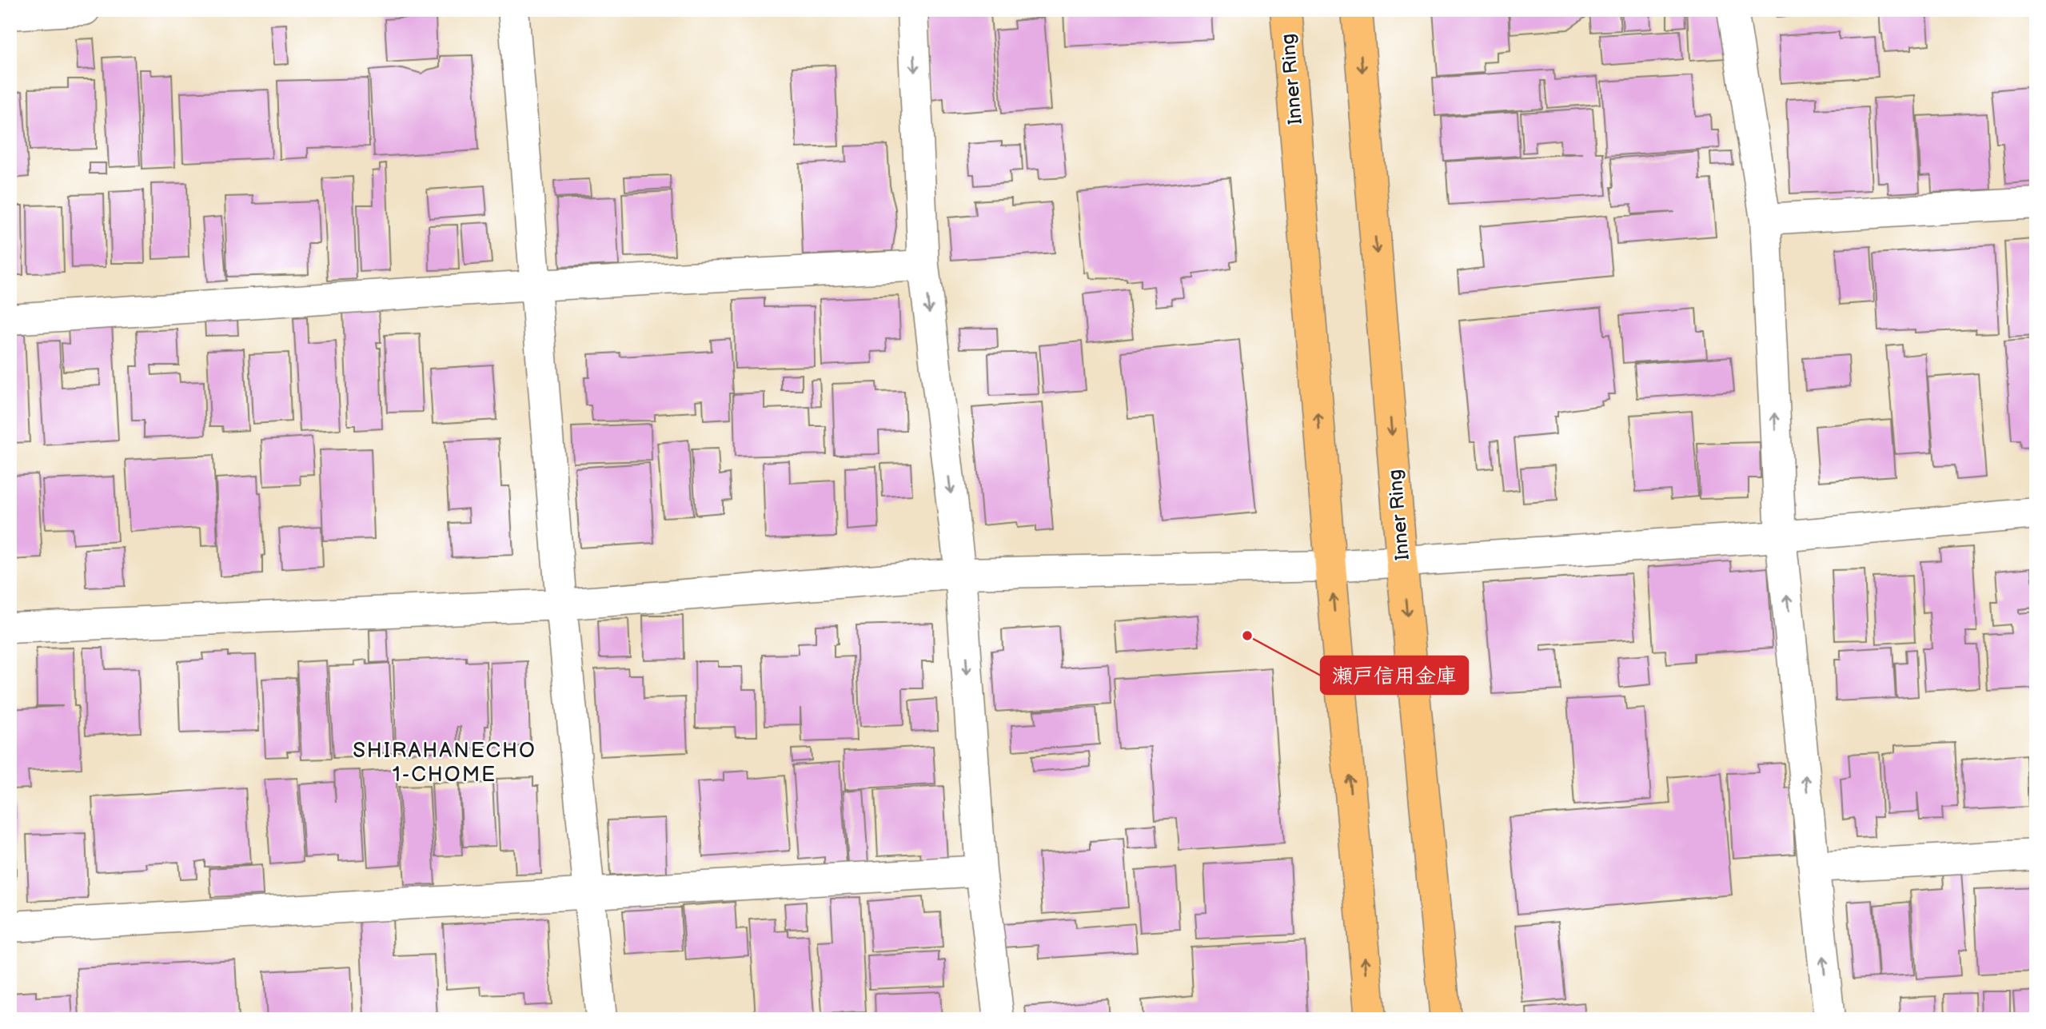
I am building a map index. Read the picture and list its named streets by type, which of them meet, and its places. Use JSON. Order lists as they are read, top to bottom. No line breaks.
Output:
{"streets":{"main road":["Inner Ring"]},"districts":["SHIRAHANECHO 1-CHOME"],"places":["瀬戸信用金庫"]}
